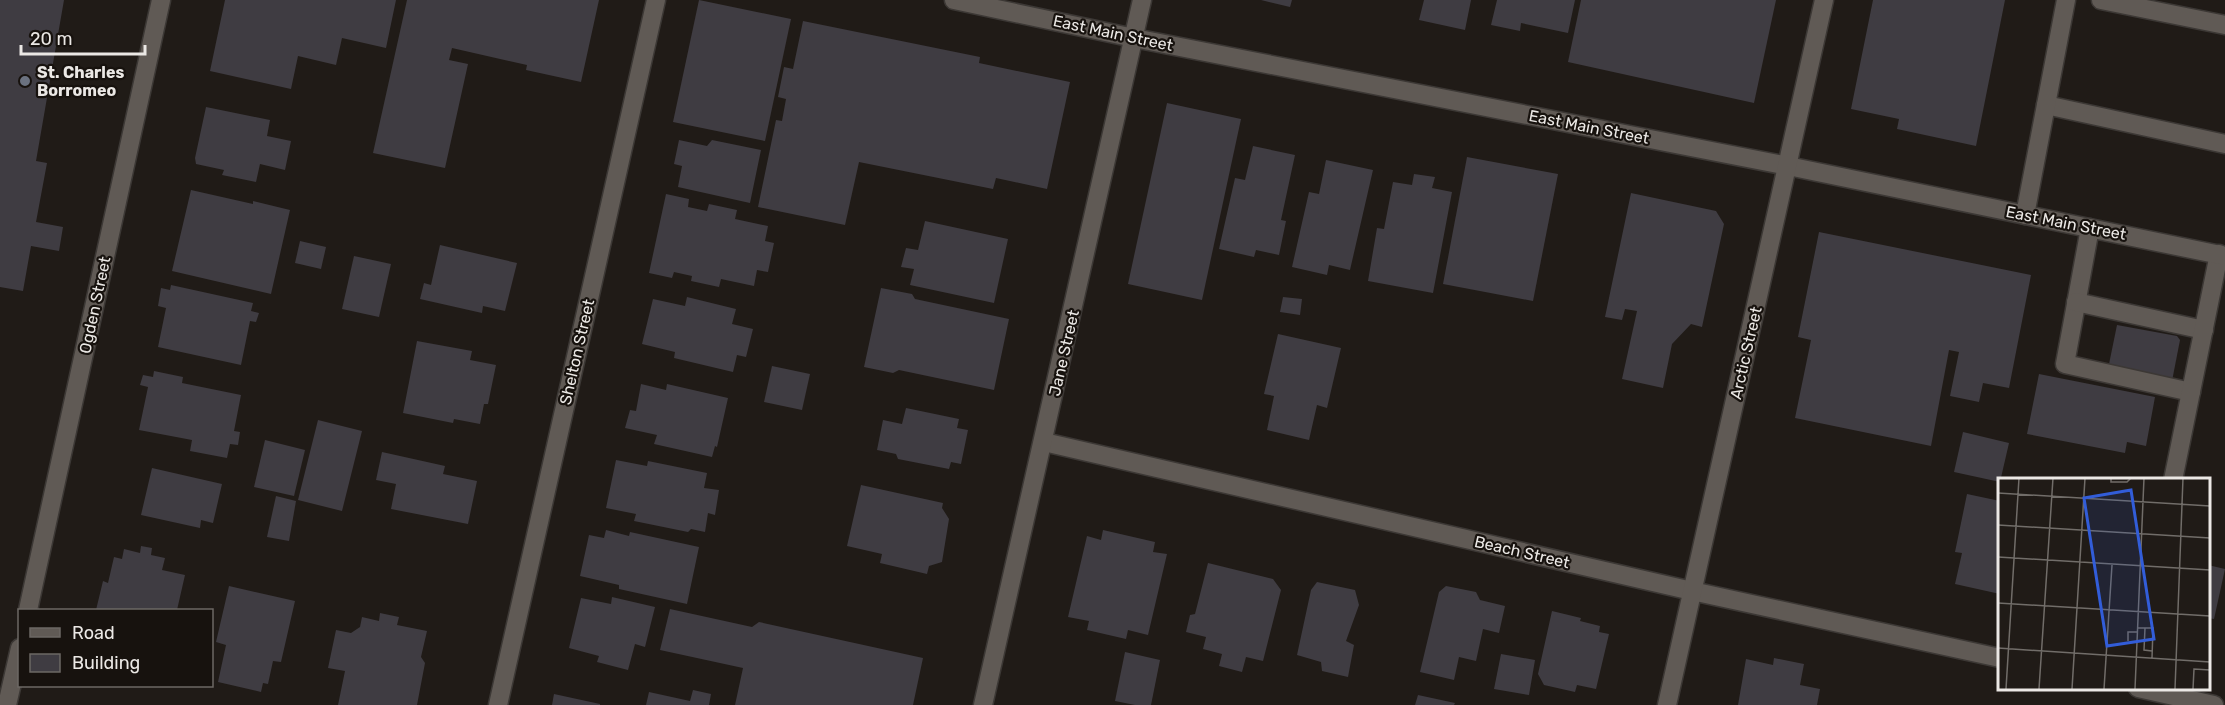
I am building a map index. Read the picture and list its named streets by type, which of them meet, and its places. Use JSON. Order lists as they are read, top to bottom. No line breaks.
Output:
{"streets":{"street":["East Main Street","Ogden Street","Shelton Street","Jane Street","Arctic Street","Beach Street"]},"crossings":[["East Main Street","Jane Street"],["East Main Street","Arctic Street"],["Jane Street","Beach Street"],["Arctic Street","Beach Street"]],"places":["St. Charles Borromeo"],"legend":["Road","Building"],"scale_bar":"20 m"}
